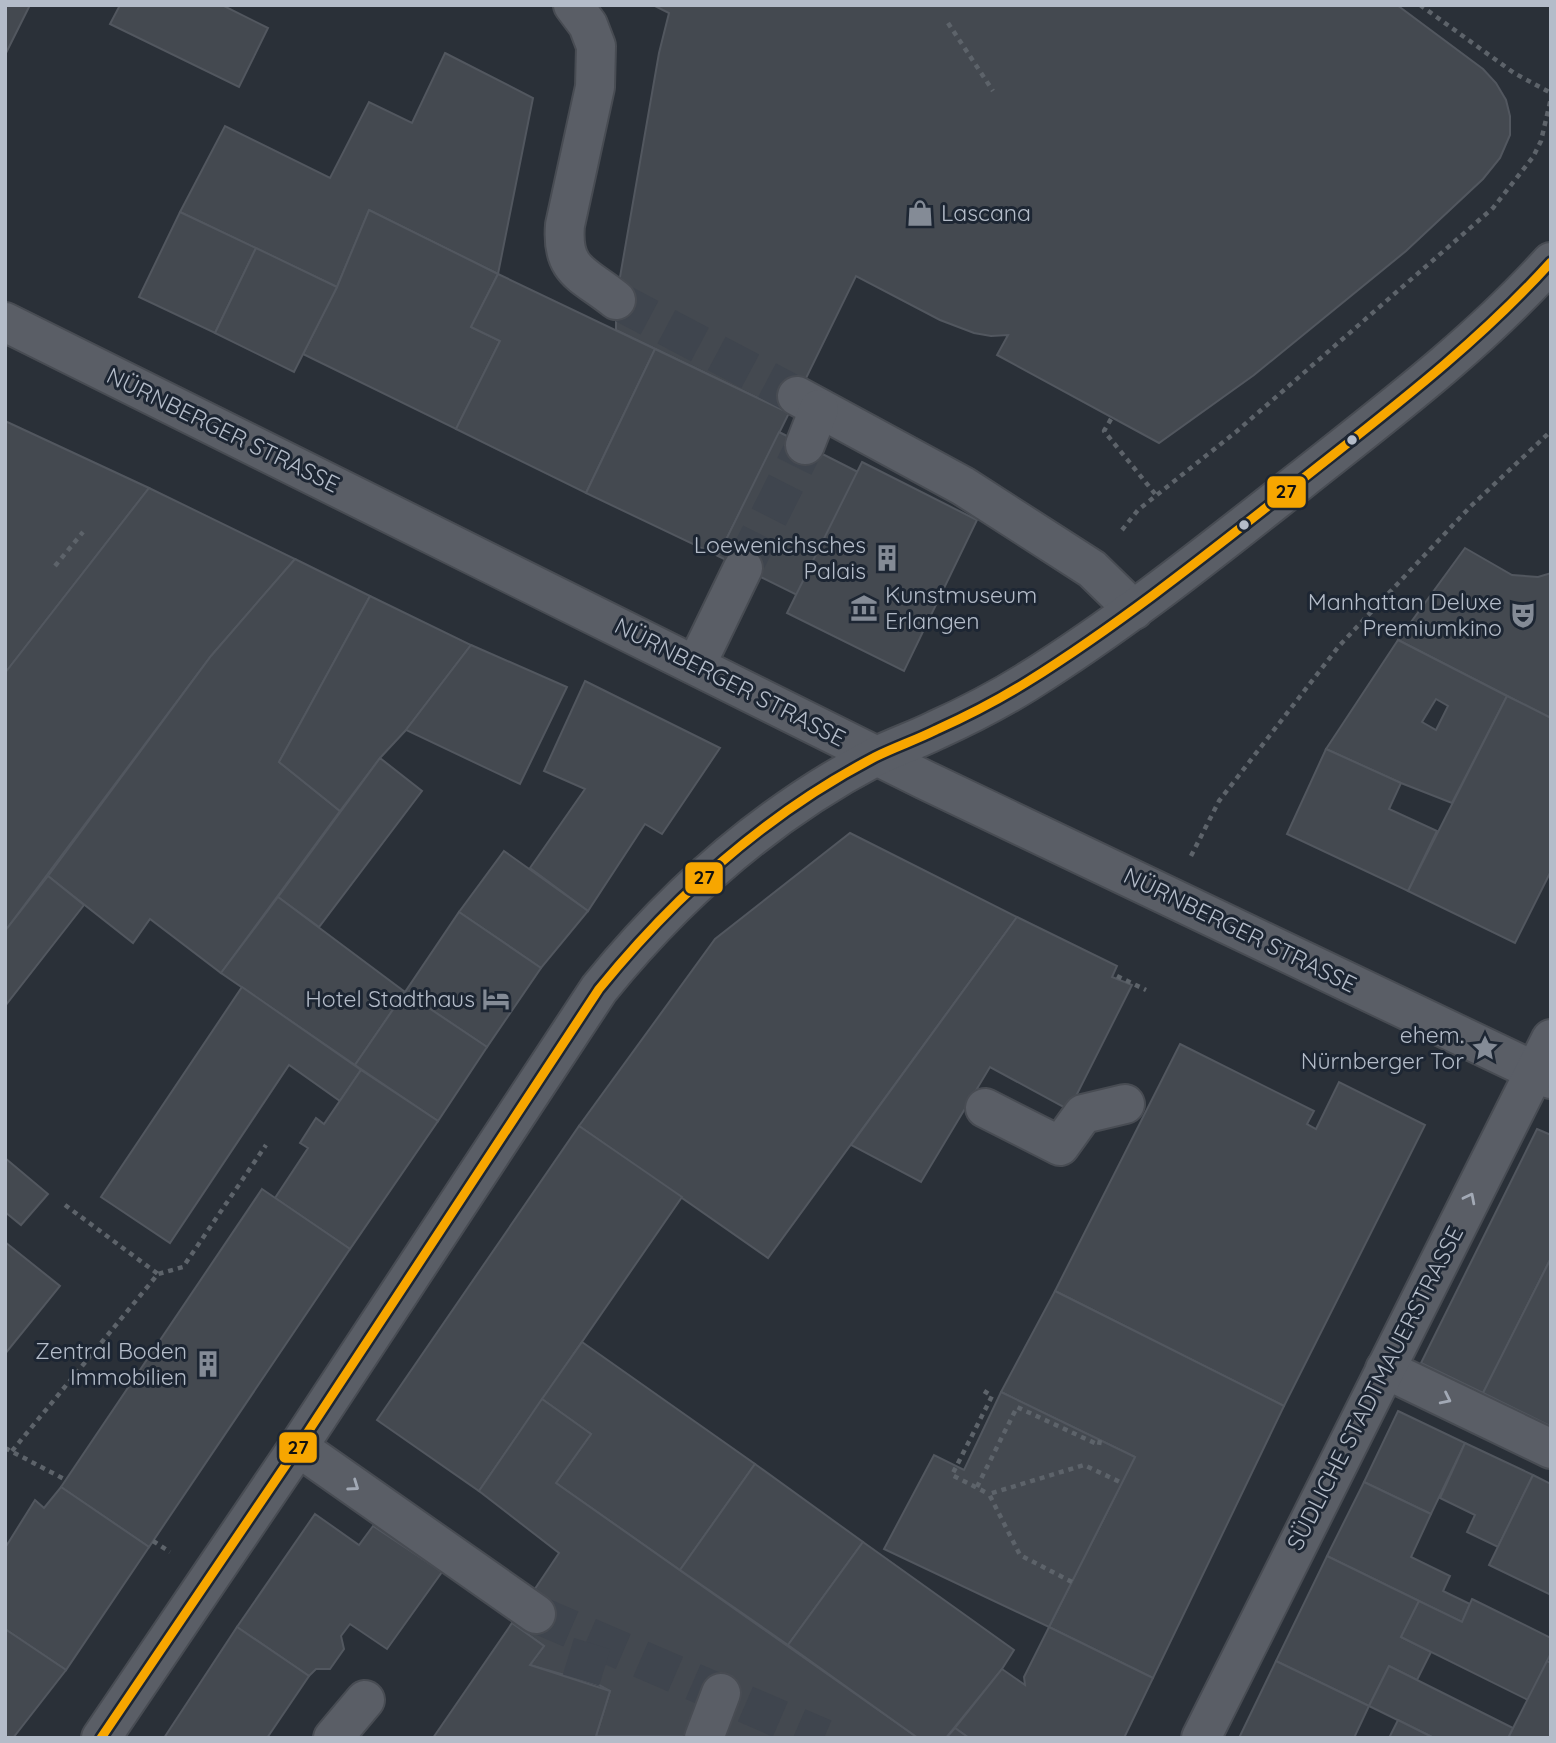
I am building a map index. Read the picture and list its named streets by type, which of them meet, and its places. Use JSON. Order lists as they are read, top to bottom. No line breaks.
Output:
{"streets":{"street":["NÜRNBERGER STRASSE","SÜDLICHE STADTMAUERSTRASSE"]},"crossings":[["NÜRNBERGER STRASSE","SÜDLICHE STADTMAUERSTRASSE"]],"one_way":["SÜDLICHE STADTMAUERSTRASSE"],"places":{"shop":["Lascana"],"building":["Loewenichsches Palais","Zentral Boden Immobilien"],"museum":["Kunstmuseum Erlangen"],"theatre":["Manhattan Deluxe Premiumkino"],"hotel":["Hotel Stadthaus"],"place":["ehem. Nürnberger Tor"]},"lines":["transit line 27"]}
